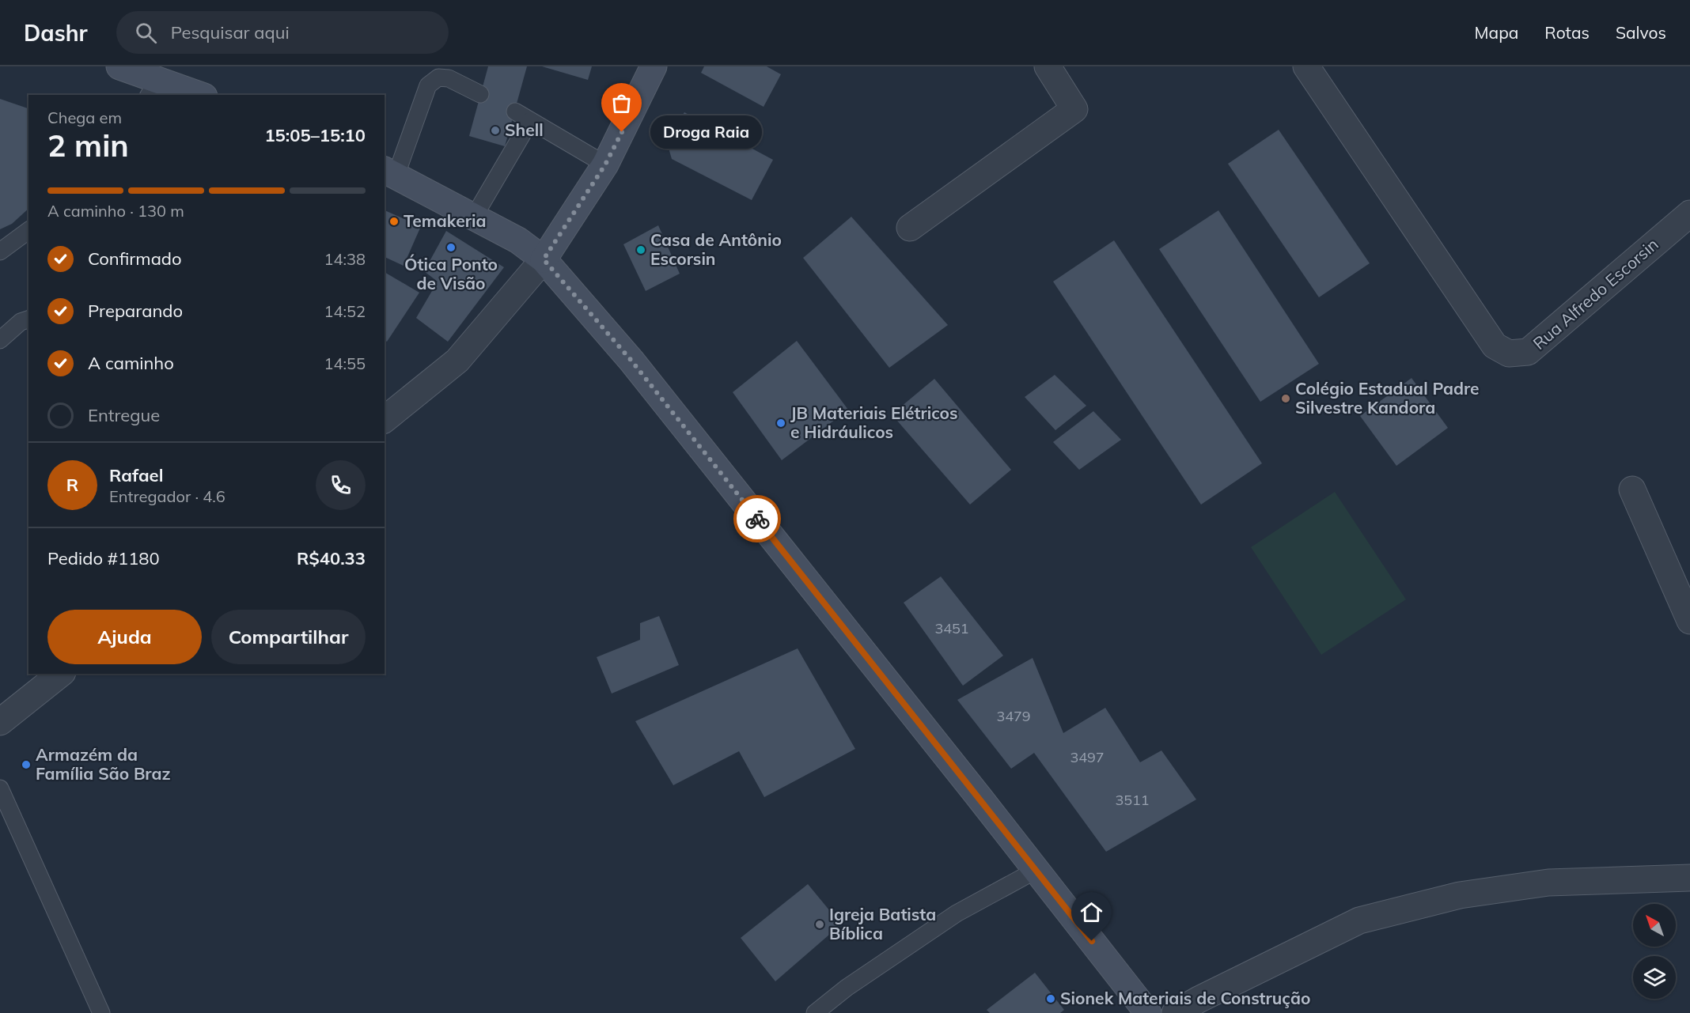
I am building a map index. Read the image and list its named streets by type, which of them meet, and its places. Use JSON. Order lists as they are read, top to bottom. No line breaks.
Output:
{"streets":{"street":["Rua Alfredo Escorsin"]},"places":["Shell","Droga Raia","Temakeria","Ótica Ponto de Visão","Casa de Antônio Escorsin","Colégio Estadual Padre Silvestre Kandora","JB Materiais Elétricos e Hidráulicos","Armazém da Família São Braz","Igreja Batista Bíblica","Sionek Materiais de Construção"],"house_numbers":["3451","3479","3497","3511"],"north":"top left","page":{"header":"Dashr","search":"Pesquisar aqui","nav":["Mapa","Rotas","Salvos"],"heading":["2 min","Chega em","15:05–15:10"],"panel":["Rafael","Entregador · 4.6","Pedido #1180","R$40.33"],"bubble":"Droga Raia","bar":"A caminho · 130 m","list":[["Confirmado","14:38"],["Preparando","14:52"],["A caminho","14:55"],"Entregue"],"round":"R","buttons":["Ajuda","Compartilhar"]}}
